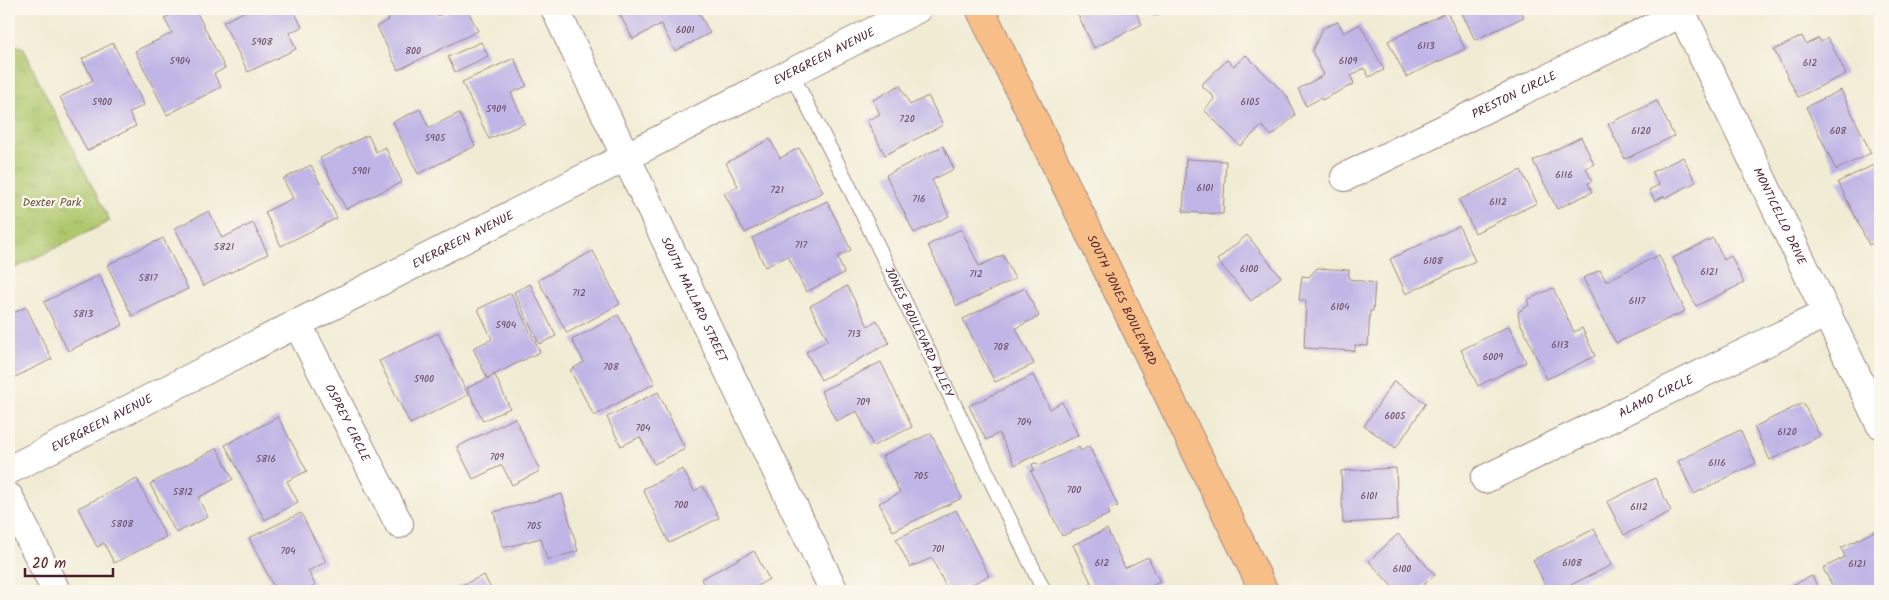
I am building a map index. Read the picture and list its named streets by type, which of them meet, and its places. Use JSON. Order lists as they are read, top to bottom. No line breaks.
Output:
{"streets":{"main road":["SOUTH JONES BOULEVARD"],"street":["EVERGREEN AVENUE","PRESTON CIRCLE","MONTICELLO DRIVE","SOUTH MALLARD STREET","ALAMO CIRCLE","OSPREY CIRCLE"],"lane":["JONES BOULEVARD ALLEY"]},"crossings":[["EVERGREEN AVENUE","SOUTH MALLARD STREET"],["EVERGREEN AVENUE","JONES BOULEVARD ALLEY"],["EVERGREEN AVENUE","OSPREY CIRCLE"],["PRESTON CIRCLE","MONTICELLO DRIVE"],["MONTICELLO DRIVE","ALAMO CIRCLE"]],"parks":["Dexter Park"],"house_numbers":["6001","5908","6113","800","5904","6109","612","5900","6105","5909","720","6120","608","5905","5901","6116","6101","721","716","6112","717","5821","6108","6100","6121","712","5817","712","6117","6104","5813","5904","713","6113","708","6009","708","5900","709","6005","704","704","6120","709","5816","6116","705","700","5812","6101","700","6112","5808","705","701","704","612","6108","6121","6100"],"scale_bar":"20 m"}
